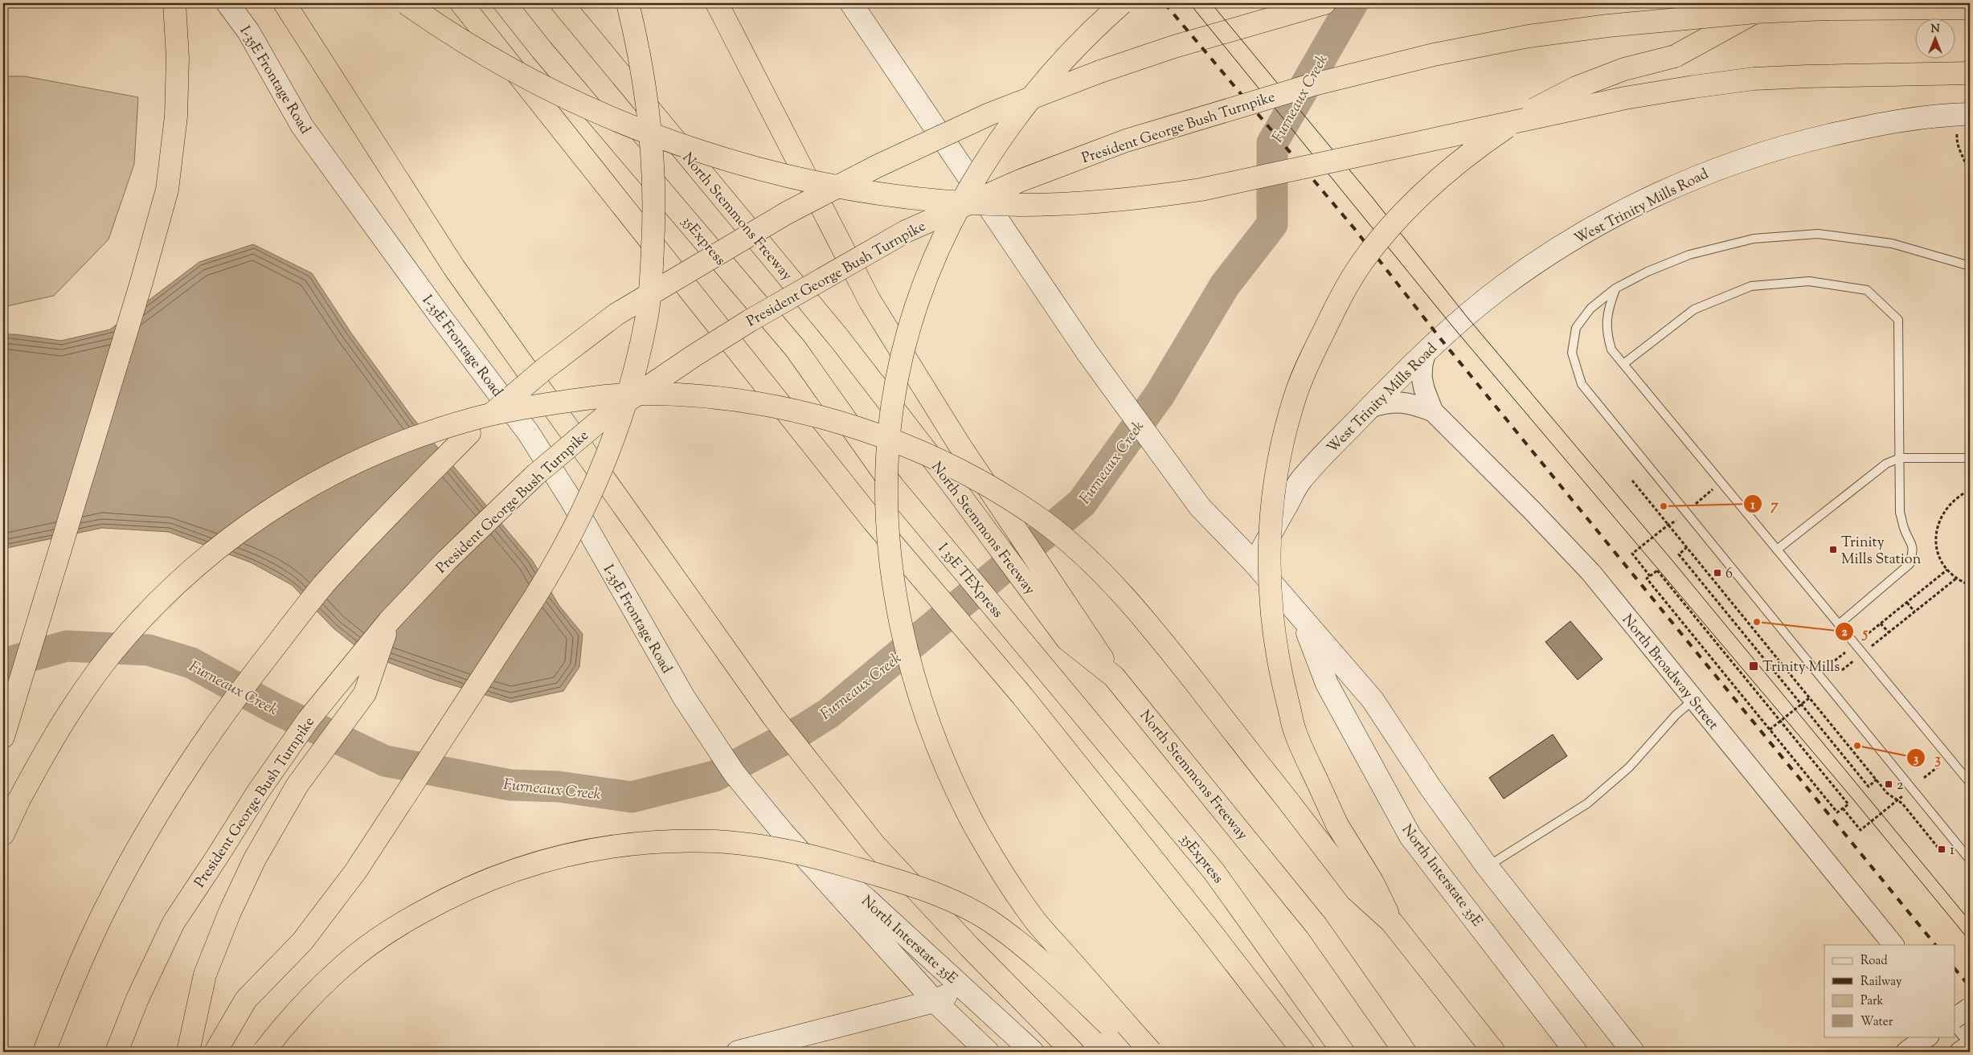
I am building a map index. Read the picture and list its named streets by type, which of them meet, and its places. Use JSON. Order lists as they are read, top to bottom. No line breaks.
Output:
{"streets":{"highway":["President George Bush Turnpike","North Stemmons Freeway","35Express","I 35E TEXpress"],"main road":["I-35E Frontage Road","West Trinity Mills Road","North Interstate 35E"],"street":["North Broadway Street"]},"crossings":[["I-35E Frontage Road","North Interstate 35E"],["West Trinity Mills Road","North Broadway Street"],["35Express","I 35E TEXpress"]],"water":["Furneaux Creek"],"places":{"other":["7","5","3"],"transit":["Trinity Mills Station","6","Trinity Mills","2","1"]},"legend":["Road","Railway","Park","Water"],"north":"top"}
